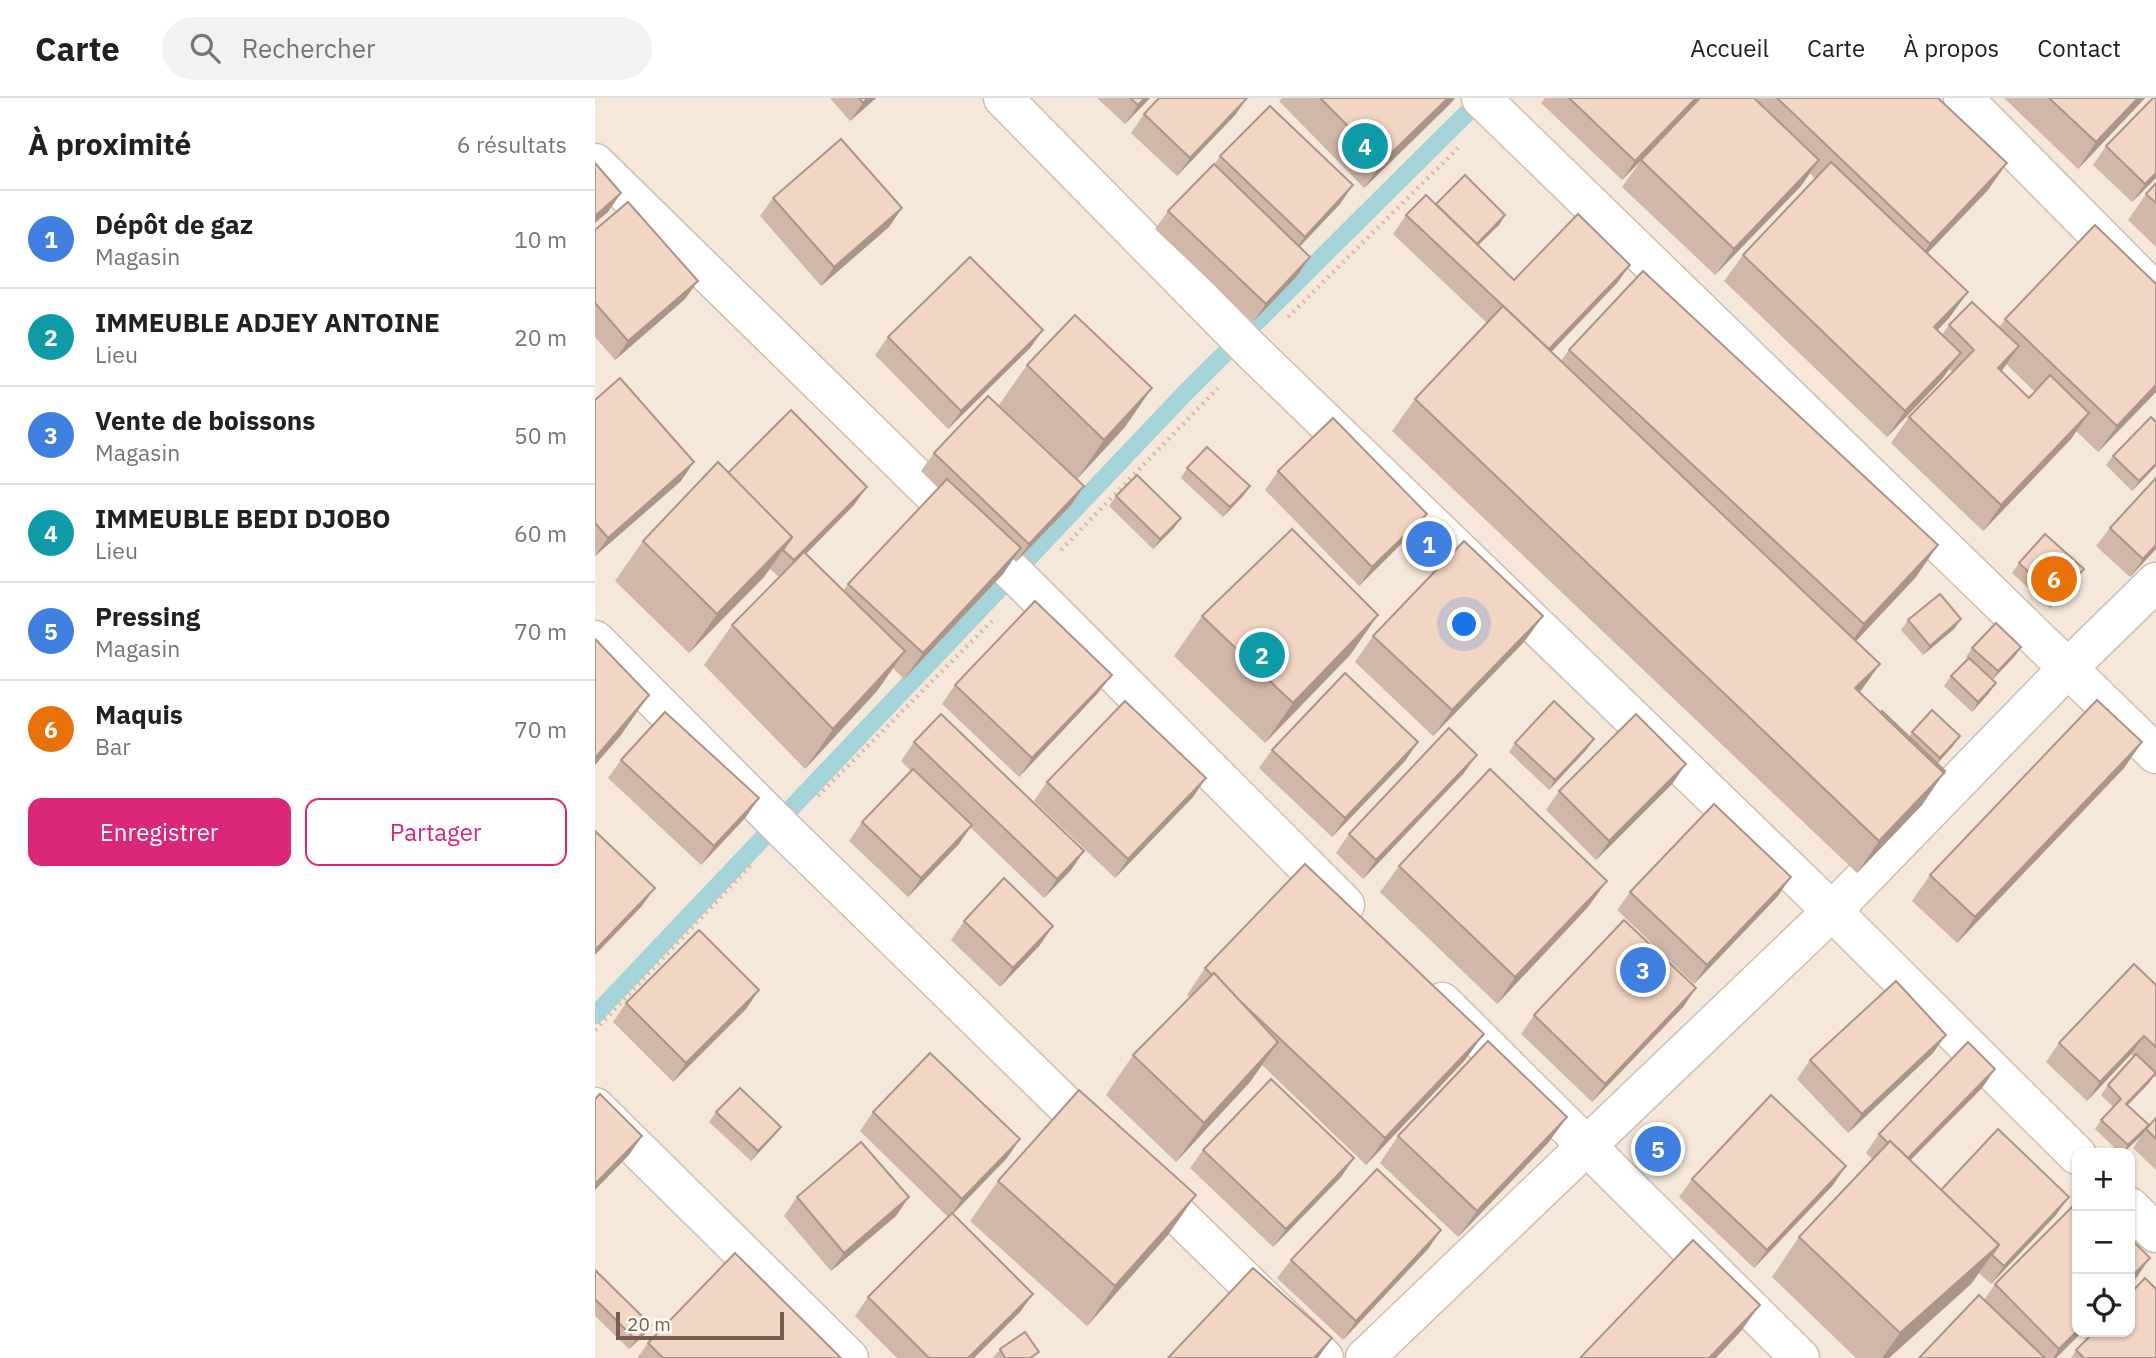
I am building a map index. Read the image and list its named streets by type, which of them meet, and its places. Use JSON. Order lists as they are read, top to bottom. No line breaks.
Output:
{"scale_bar":"20 m","page":{"header":"Carte","search":"Rechercher","nav":["Accueil","Carte","À propos","Contact"],"heading":["À proximité","6 résultats"],"pins":["4","1","6","2","3","5"],"list":[{"mark":"1","name":"Dépôt de gaz","note":"Magasin","value":"10 m"},{"mark":"2","name":"IMMEUBLE ADJEY ANTOINE","note":"Lieu","value":"20 m"},{"mark":"3","name":"Vente de boissons","note":"Magasin","value":"50 m"},{"mark":"4","name":"IMMEUBLE BEDI DJOBO","note":"Lieu","value":"60 m"},{"mark":"5","name":"Pressing","note":"Magasin","value":"70 m"},{"mark":"6","name":"Maquis","note":"Bar","value":"70 m"}],"buttons":["Enregistrer","Partager"],"map_buttons":["+","−"],"scale":"20 m"}}
